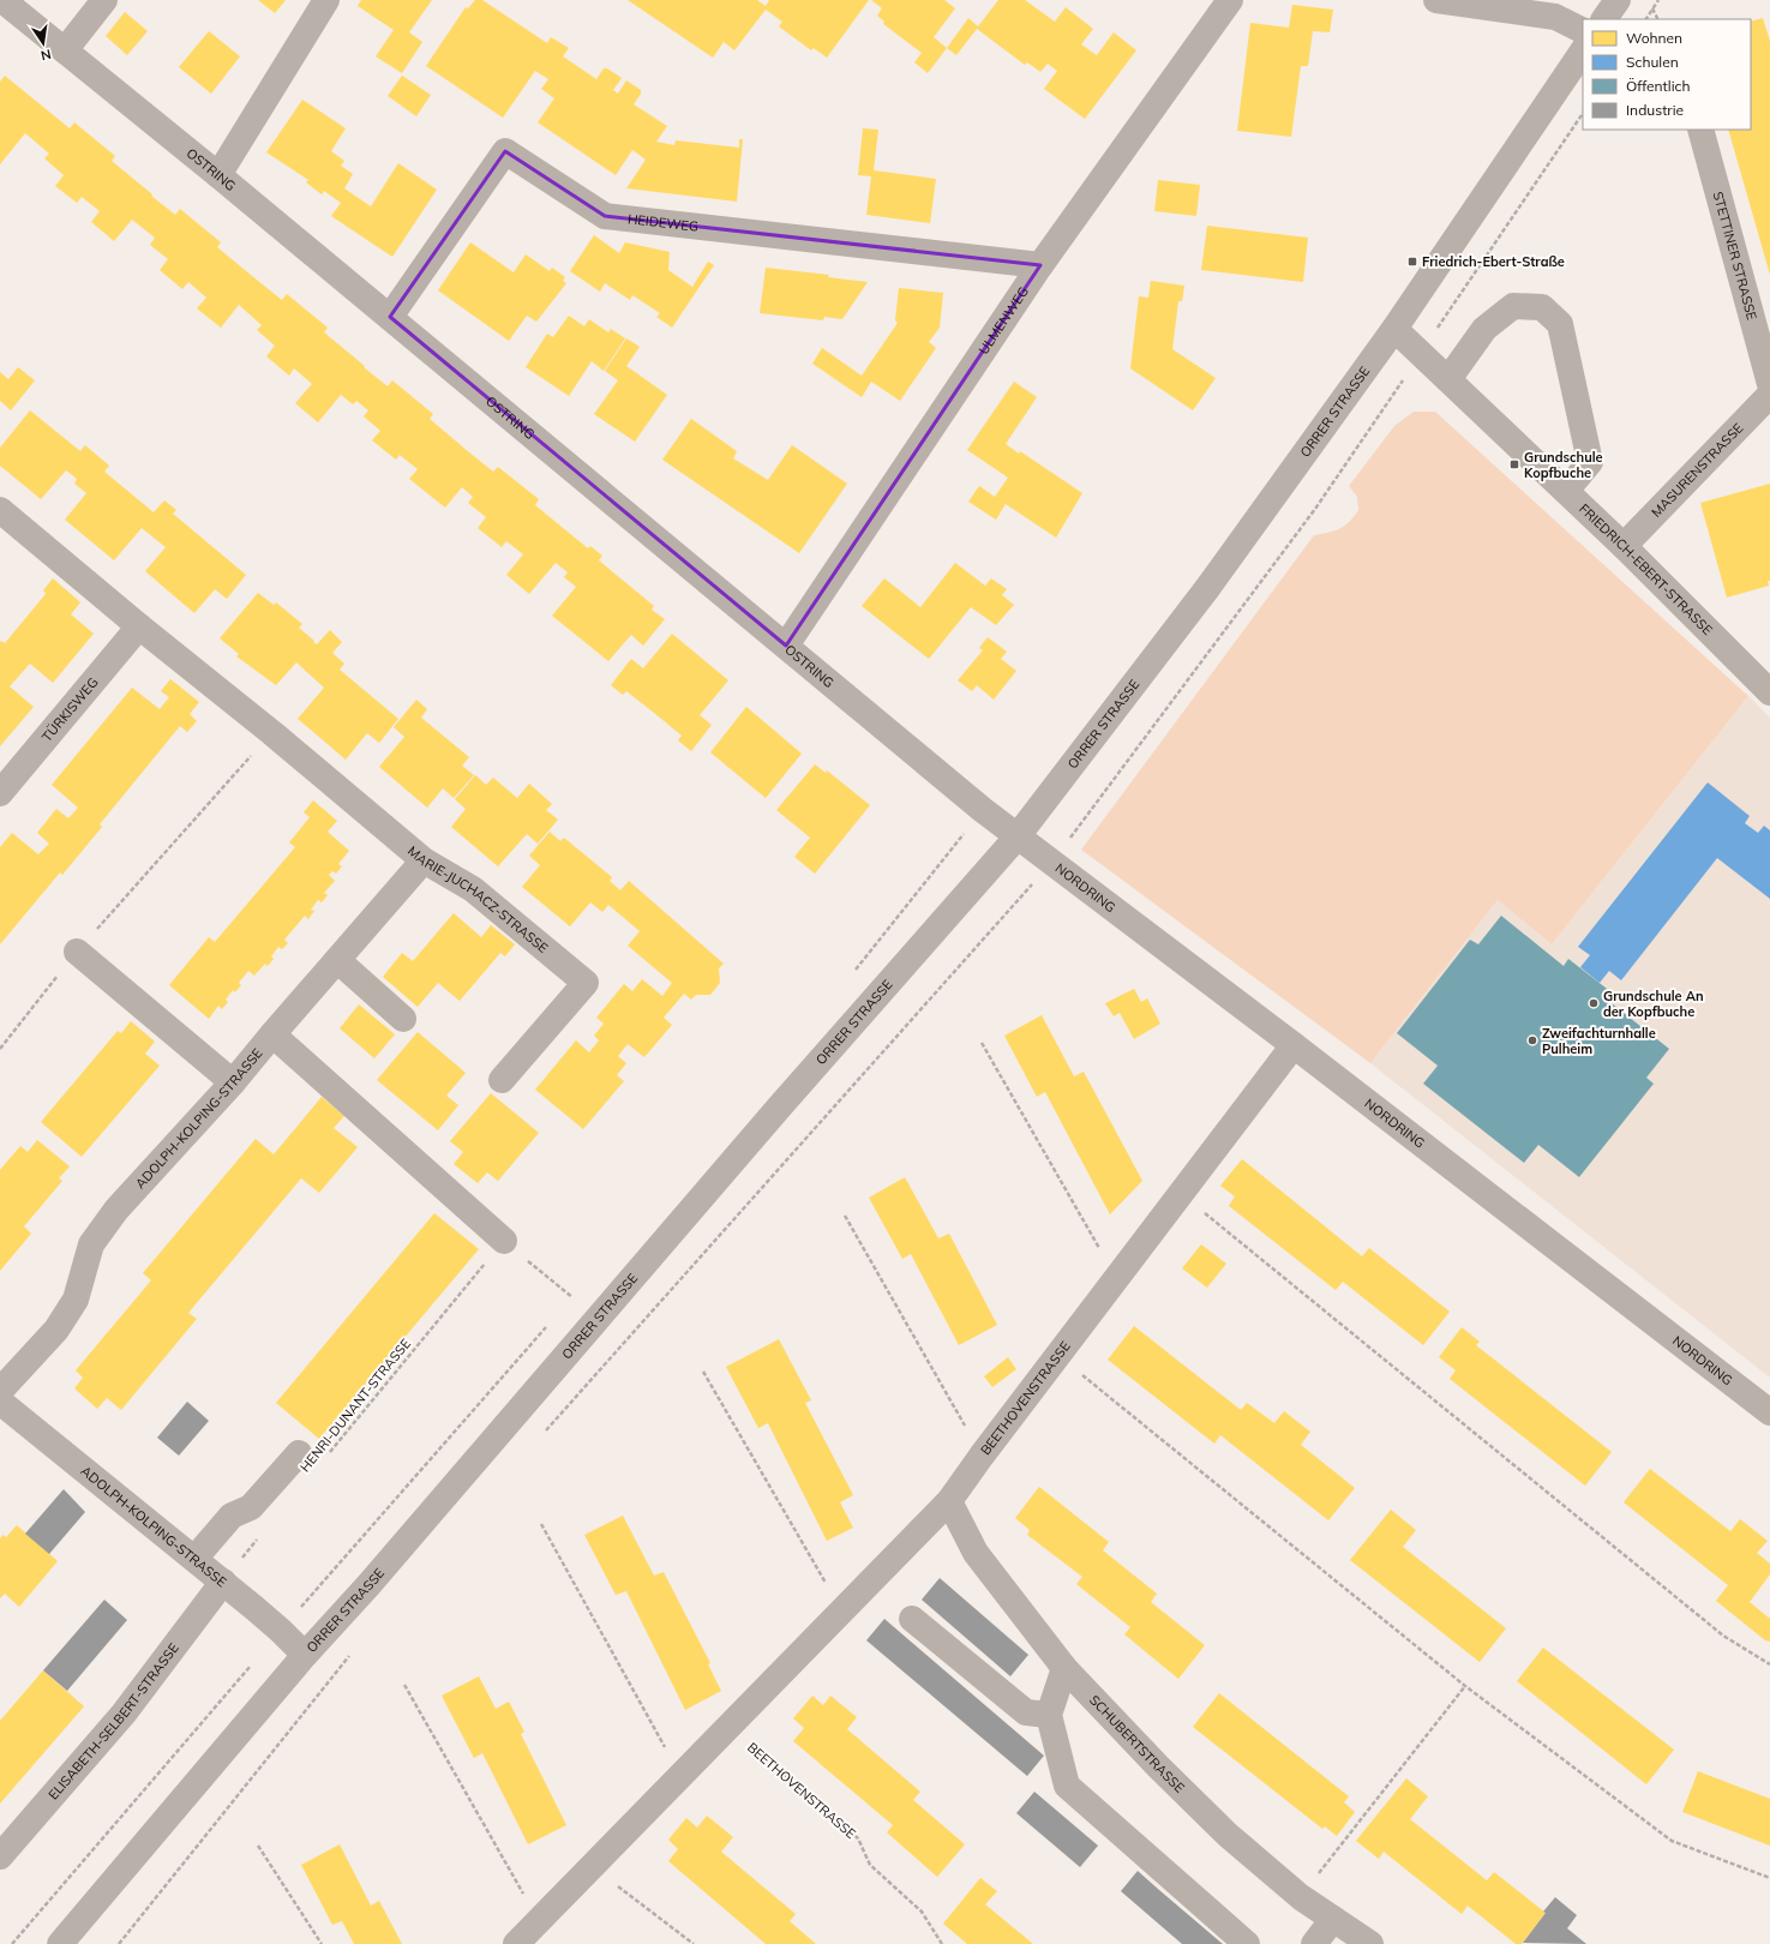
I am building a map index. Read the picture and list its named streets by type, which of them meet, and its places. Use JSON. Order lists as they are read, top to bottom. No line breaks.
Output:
{"streets":{"street":["OSTRING","HEIDEWEG","STETTINER STRASSE","ULMENWEG","ORRER STRASSE","MASURENSTRASSE","FRIEDRICH-EBERT-STRASSE","TÜRKISWEG","NORDRING","MARIE-JUCHACZ-STRASSE","ADOLPH-KOLPING-STRASSE","BEETHOVENSTRASSE","ELISABETH-SELBERT-STRASSE","SCHUBERTSTRASSE"],"path":["HENRI-DUNANT-STRASSE"]},"crossings":[["OSTRING","HEIDEWEG"],["OSTRING","ULMENWEG"],["OSTRING","ORRER STRASSE"],["OSTRING","NORDRING"],["HEIDEWEG","ULMENWEG"],["ORRER STRASSE","FRIEDRICH-EBERT-STRASSE"],["ORRER STRASSE","NORDRING"],["ORRER STRASSE","ADOLPH-KOLPING-STRASSE"],["MASURENSTRASSE","FRIEDRICH-EBERT-STRASSE"],["NORDRING","BEETHOVENSTRASSE"],["MARIE-JUCHACZ-STRASSE","ADOLPH-KOLPING-STRASSE"],["ADOLPH-KOLPING-STRASSE","ELISABETH-SELBERT-STRASSE"],["BEETHOVENSTRASSE","SCHUBERTSTRASSE"]],"places":{"transit":["Friedrich-Ebert-Straße","Grundschule Kopfbuche"],"other":["Grundschule An der Kopfbuche","Zweifachturnhalle Pulheim"]},"legend":["Wohnen","Schulen","Öffentlich","Industrie"],"north":"bottom"}
